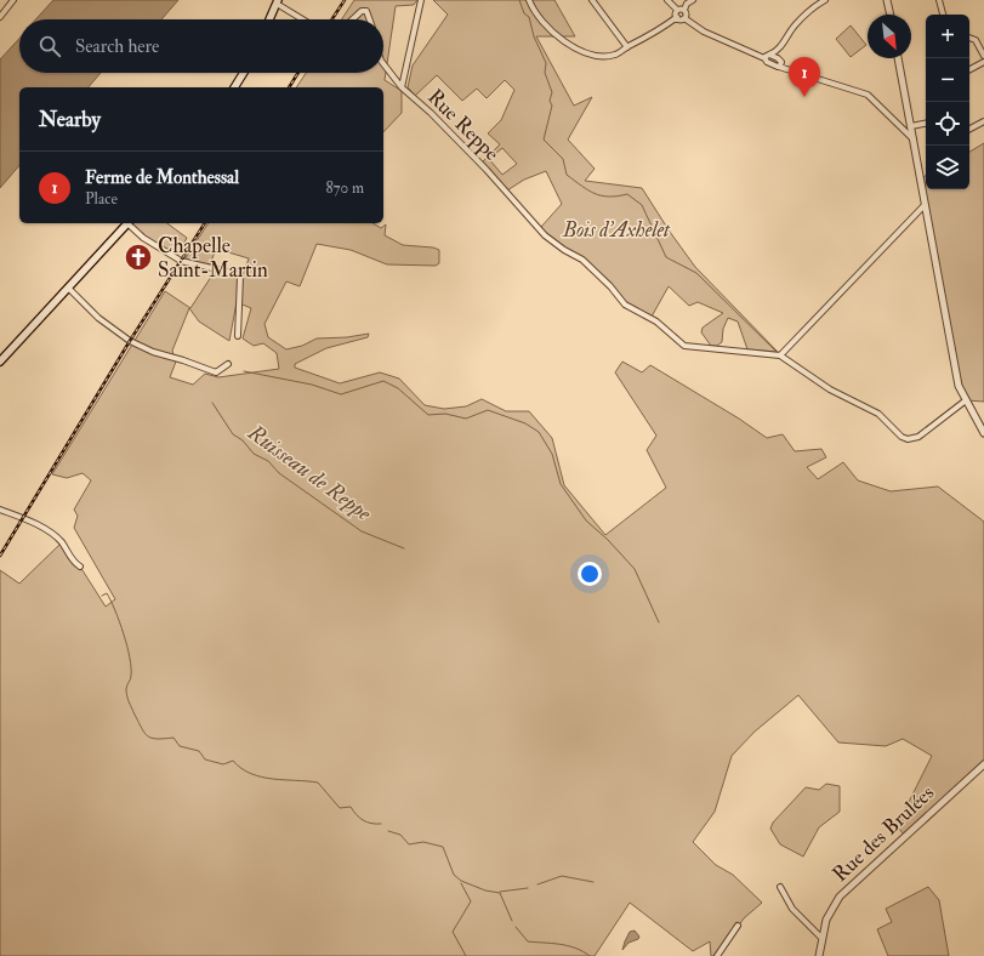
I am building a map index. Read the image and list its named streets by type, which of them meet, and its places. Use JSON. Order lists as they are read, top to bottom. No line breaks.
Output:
{"streets":{"street":["Rue Reppe","Rue des Brulées"]},"water":["Ruisseau de Reppe"],"parks":["Bois d'Axhelet"],"places":{"church":["Chapelle Saint-Martin"]},"north":"bottom right","page":{"map_buttons":["+","−"],"search":"Search here","pins":"1","heading":"Nearby","list":[{"mark":"1","name":"Ferme de Monthessal","note":"Place","value":"870 m"}]}}
